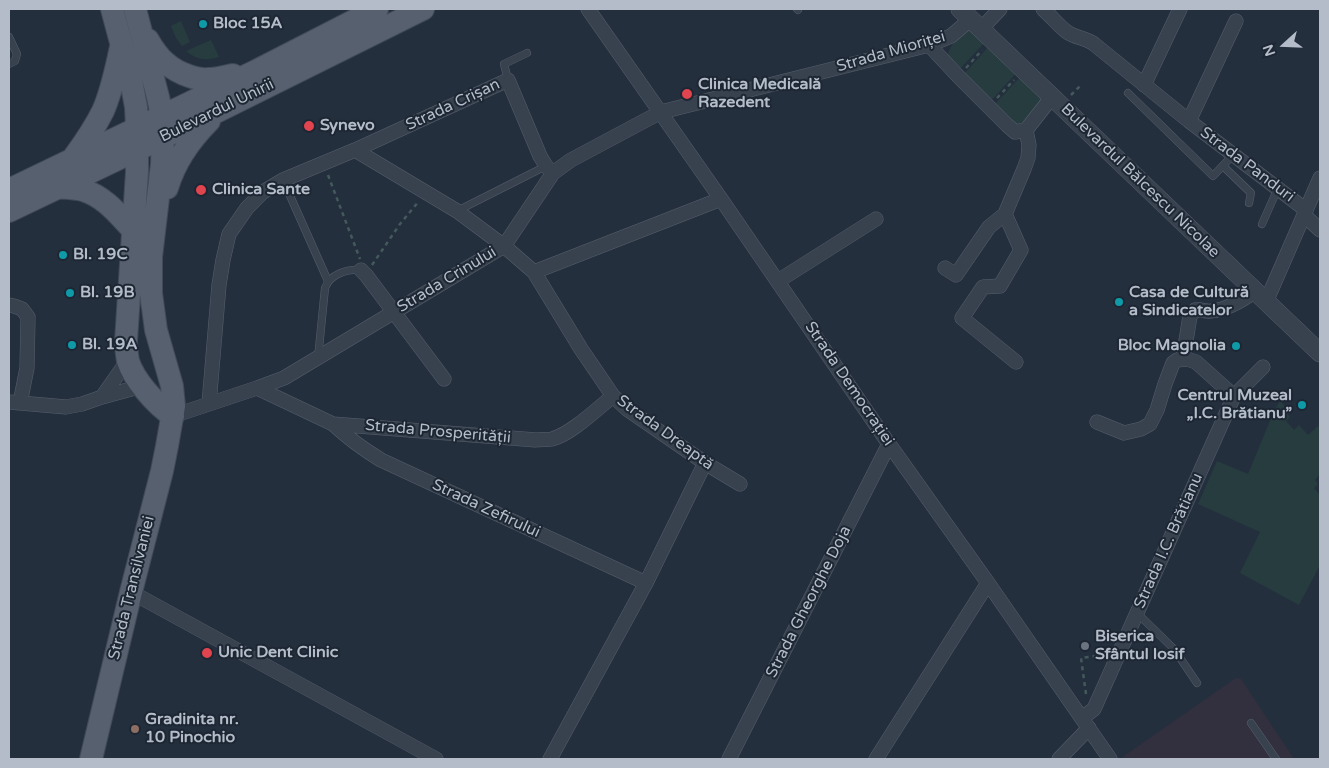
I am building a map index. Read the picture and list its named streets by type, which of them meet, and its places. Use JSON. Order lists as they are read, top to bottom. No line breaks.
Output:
{"streets":{"main road":["Bulevardul Unirii","Strada Transilvaniei"],"street":["Strada Mioriței","Strada Crișan","Strada Panduri","Bulevardul Bălcescu Nicolae","Strada Crinului","Strada Democrației","Strada Prosperității","Strada Dreaptă","Strada Zefirului","Strada I.C. Brătianu","Strada Gheorghe Doja"]},"crossings":[["Strada Mioriței","Bulevardul Bălcescu Nicolae"],["Strada Mioriței","Strada Democrației"],["Strada Crișan","Strada Crinului"],["Bulevardul Unirii","Strada Transilvaniei"],["Strada Crinului","Strada Prosperității"],["Strada Crinului","Strada Dreaptă"],["Strada Crinului","Strada Transilvaniei"],["Strada Democrației","Strada I.C. Brătianu"],["Strada Democrației","Strada Gheorghe Doja"],["Strada Prosperității","Strada Dreaptă"],["Strada Prosperității","Strada Zefirului"]],"places":["Bloc 15A","Clinica Medicală Razedent","Synevo","Clinica Sante","Bl. 19C","Bl. 19B","Casa de Cultură a Sindicatelor","Bl. 19A","Bloc Magnolia","Centrul Muzeal „I.C. Brătianu”","Biserica Sfântul Iosif","Unic Dent Clinic","Gradinita nr. 10 Pinochio"],"north":"left"}
